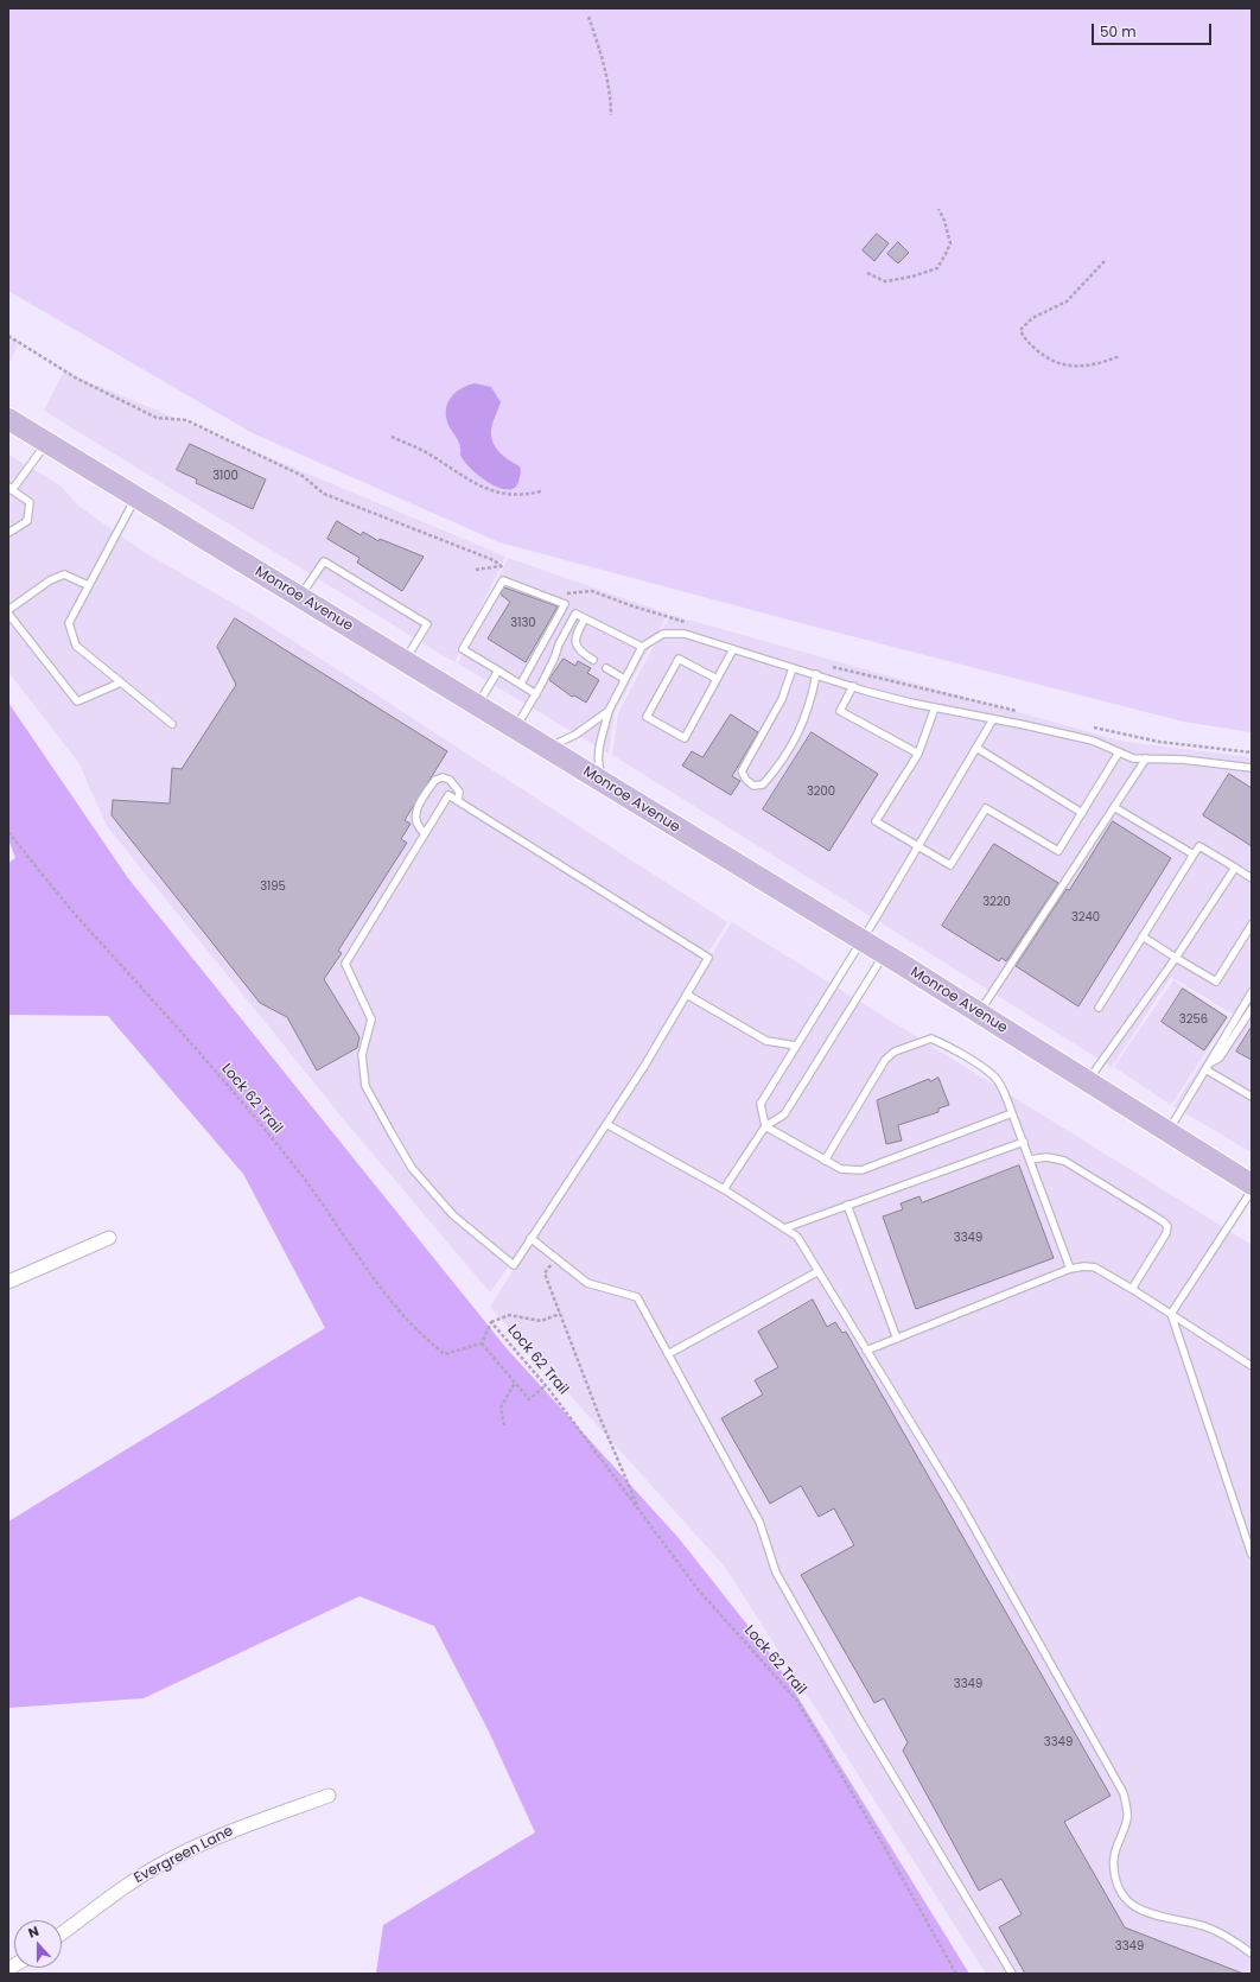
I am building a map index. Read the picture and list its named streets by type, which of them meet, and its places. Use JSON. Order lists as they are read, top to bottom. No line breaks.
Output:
{"streets":{"main road":["Monroe Avenue"],"street":["Evergreen Lane"],"path":["Lock 62 Trail"]},"house_numbers":["3100","3130","3200","3195","3220","3240","3256","3349","3349","3349","3349"],"scale_bar":"50 m","north":"top"}
